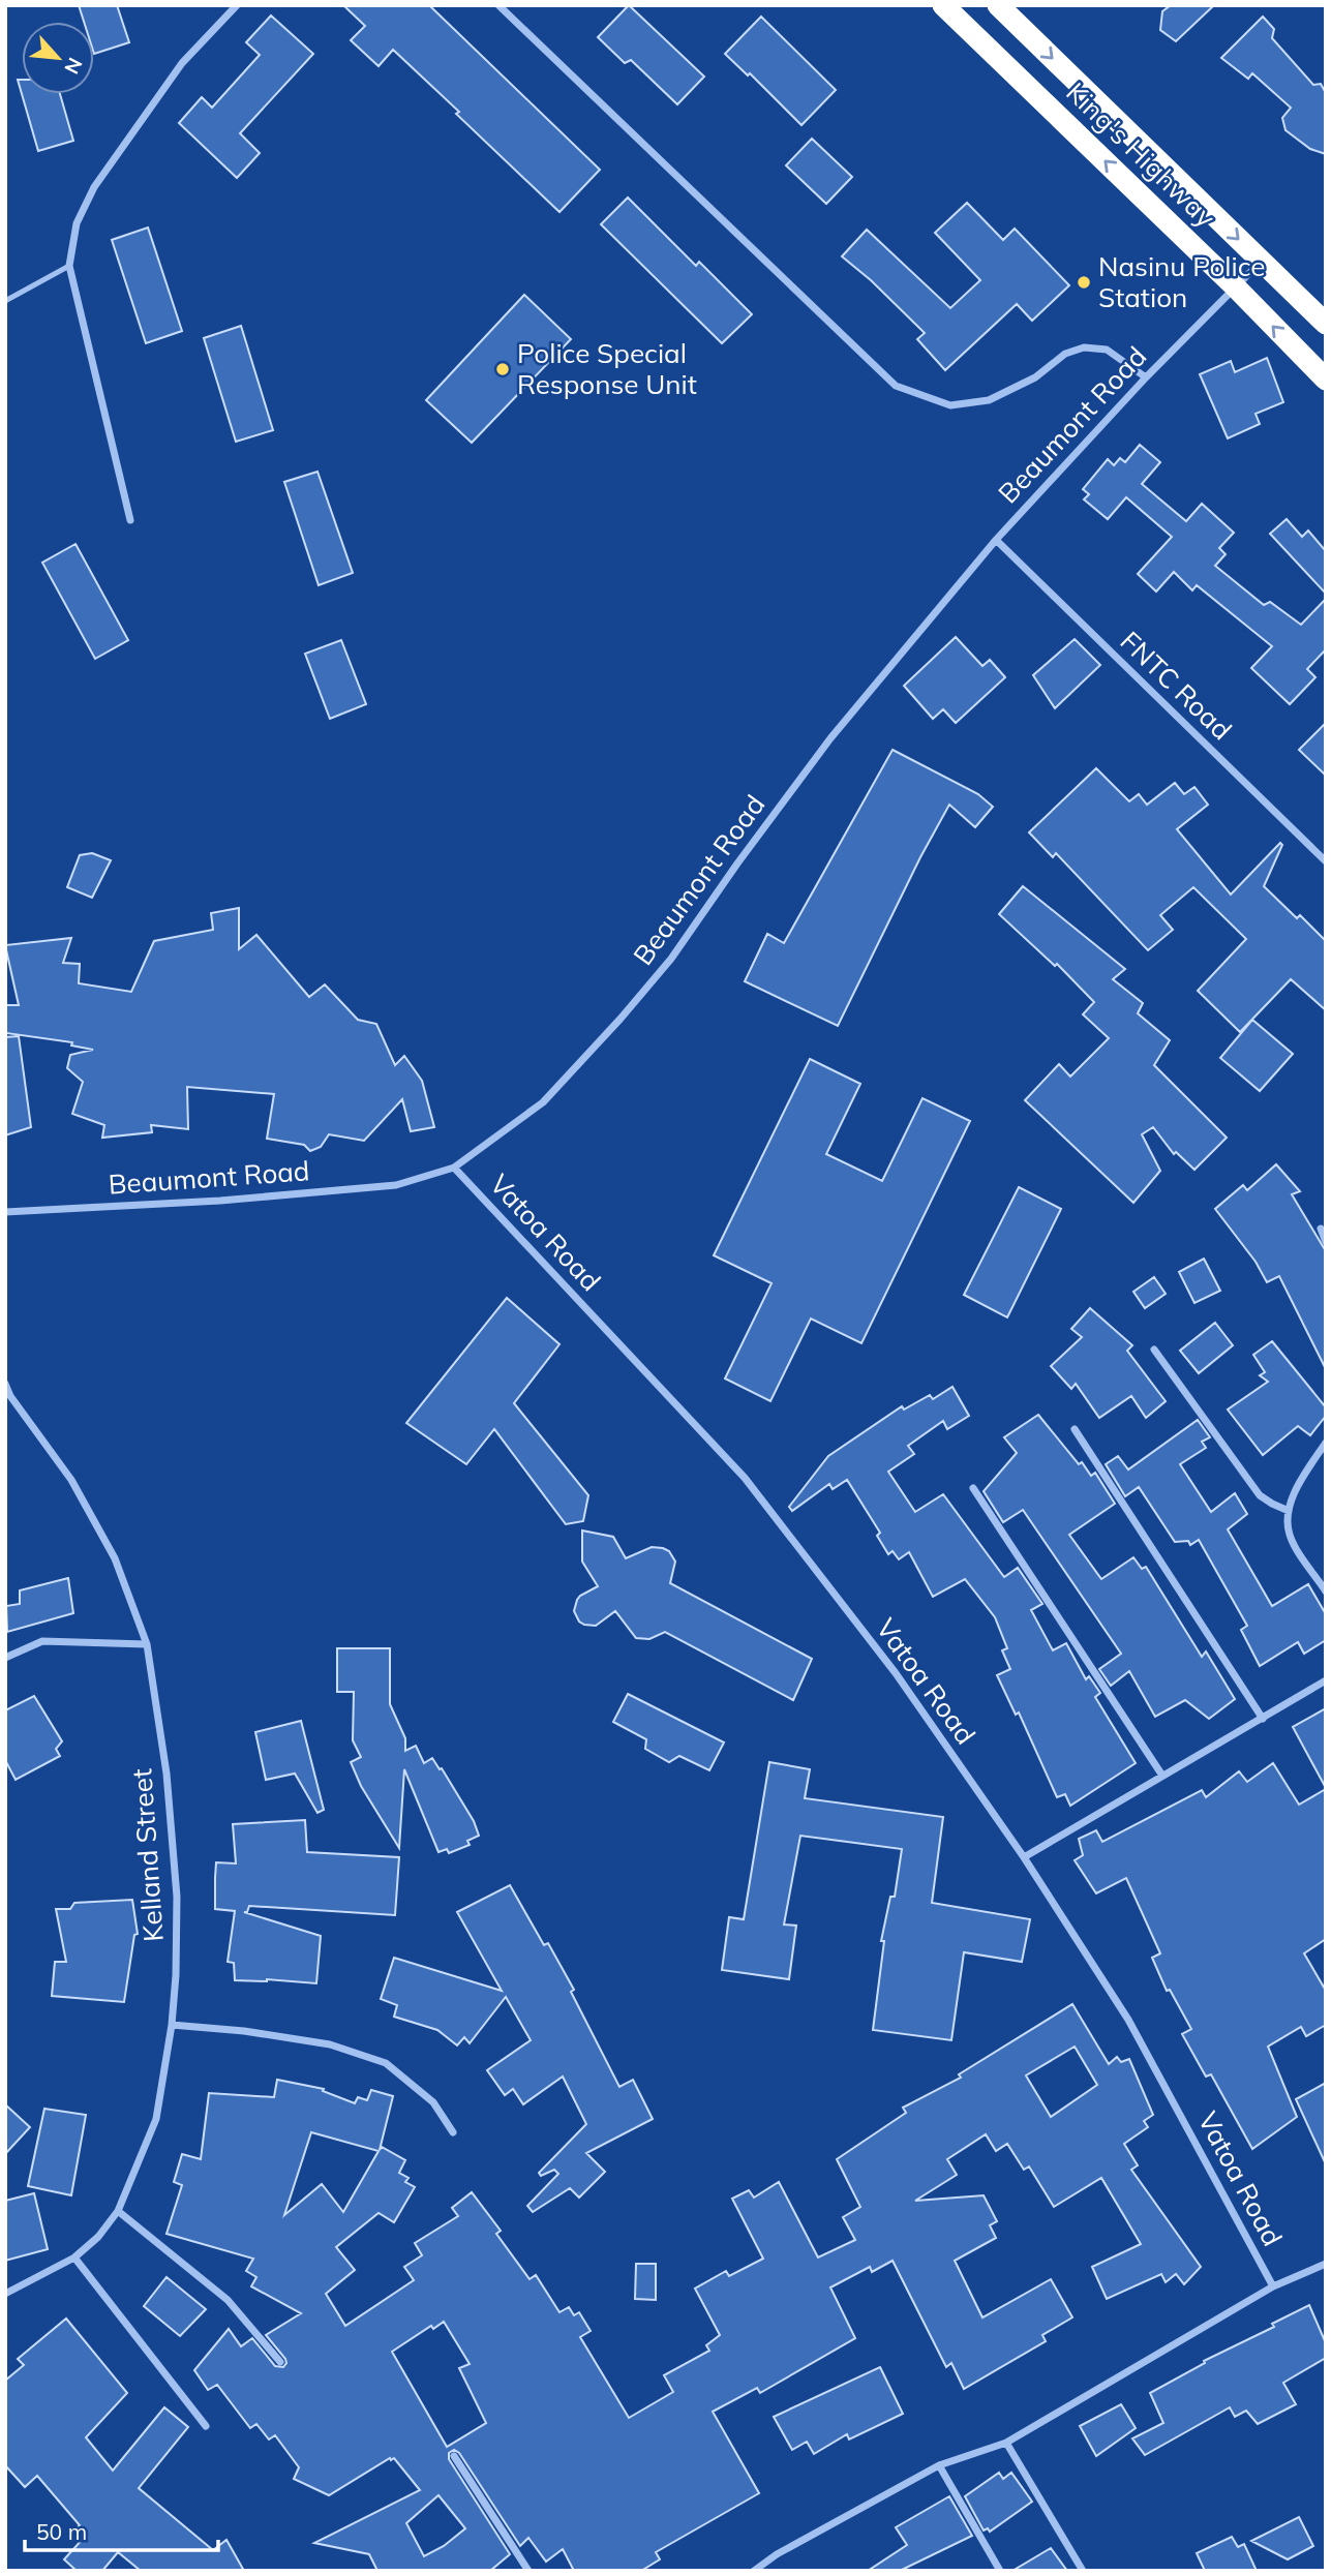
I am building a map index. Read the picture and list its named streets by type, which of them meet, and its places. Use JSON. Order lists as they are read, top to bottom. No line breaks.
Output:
{"streets":{"highway":["King's Highway"],"street":["Beaumont Road","FNTC Road","Vatoa Road","Kelland Street"]},"crossings":[["King's Highway","Beaumont Road"],["Beaumont Road","FNTC Road"],["Beaumont Road","Vatoa Road"]],"places":["Nasinu Police Station","Police Special Response Unit"],"scale_bar":"50 m","north":"bottom right"}
